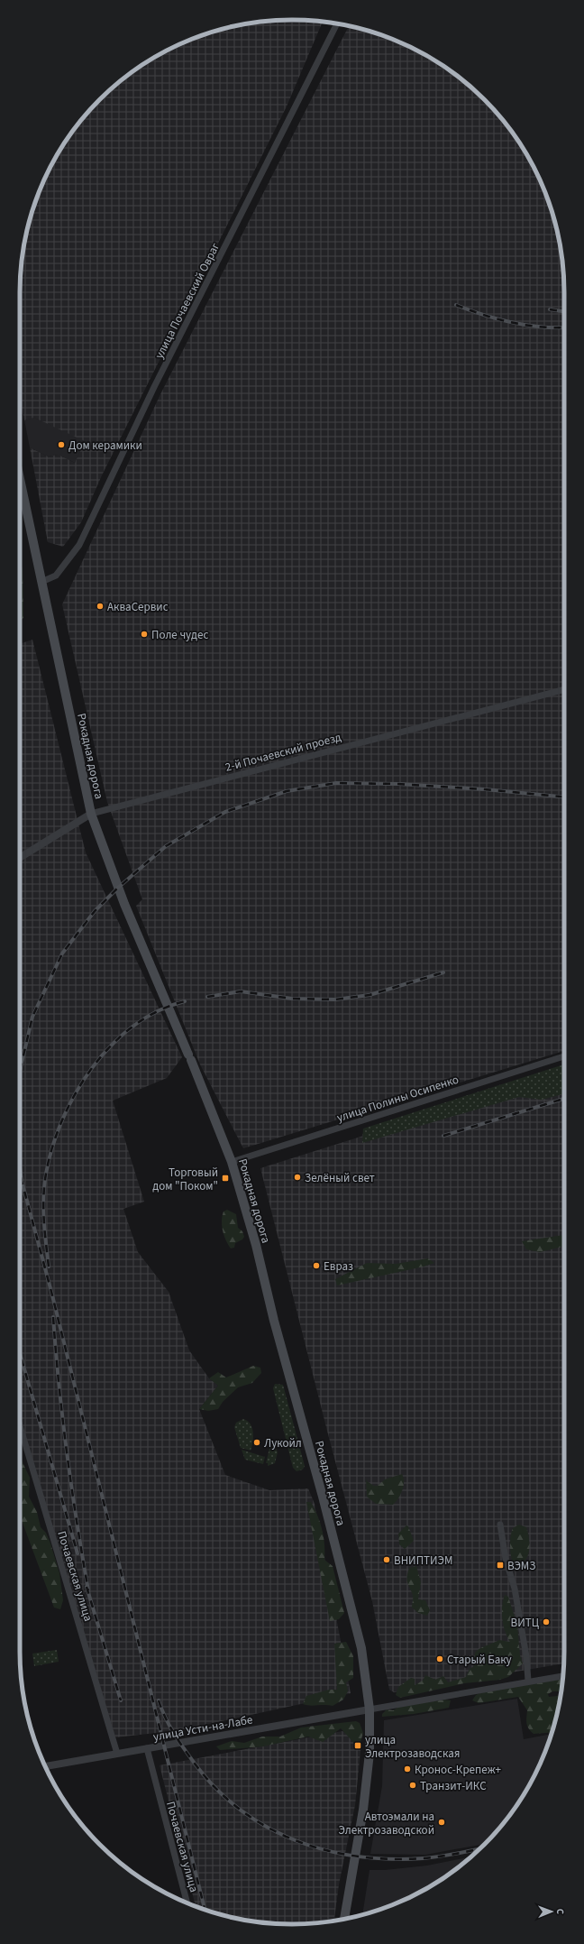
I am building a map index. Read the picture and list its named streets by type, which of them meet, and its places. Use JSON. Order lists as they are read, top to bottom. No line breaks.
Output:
{"streets":{"main road":["Рокадная дорога"],"street":["улица Почаевский Овраг","2-й Почаевский проезд","улица Полины Осипенко","Почаевская улица","улица Усти-на-Лабе"]},"crossings":[["улица Почаевский Овраг","Рокадная дорога"],["2-й Почаевский проезд","Рокадная дорога"],["Рокадная дорога","улица Полины Осипенко"],["Рокадная дорога","улица Усти-на-Лабе"],["Почаевская улица","улица Усти-на-Лабе"]],"places":{"other":["Дом керамики","АкваСервис","Поле чудес","Зелёный свет","Евраз","Лукойл","ВНИПТИЭМ","ВИТЦ","Старый Баку","Кронос-Крепеж+","Транзит-ИКС","Автоэмали на Электрозаводской"],"transit":["Торговый дом \"Поком\"","ВЭМЗ","улица Электрозаводская"]},"north":"right"}
